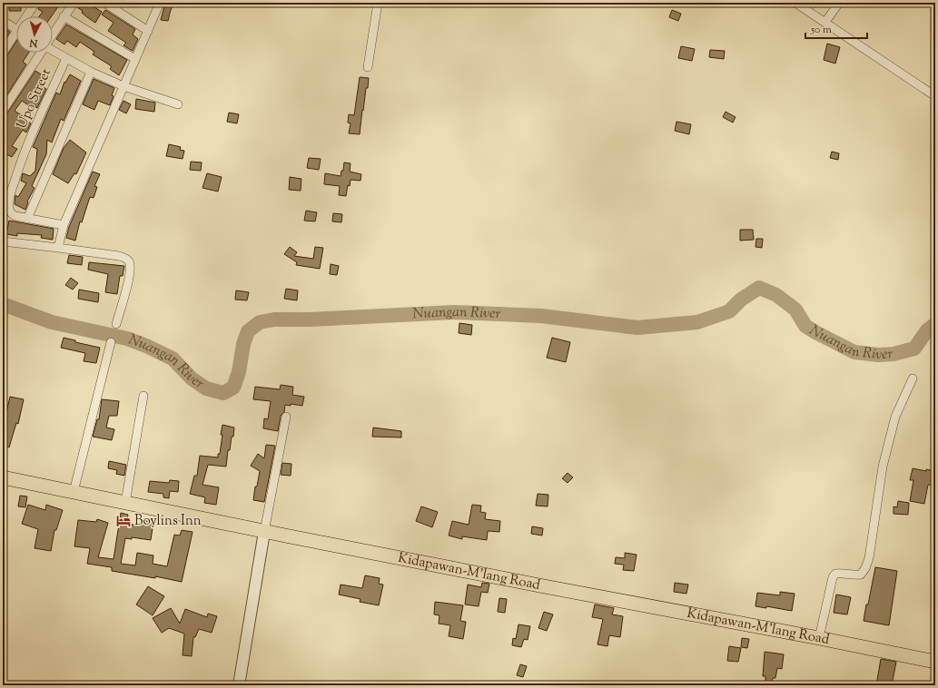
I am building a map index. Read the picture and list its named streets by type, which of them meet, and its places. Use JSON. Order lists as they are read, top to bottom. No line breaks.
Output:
{"streets":{"main road":["Kidapawan-M'lang Road"],"street":["Upo Street"]},"water":["Nuangan River"],"places":{"hotel":["Boylins Inn"]},"scale_bar":"50 m","north":"bottom"}
